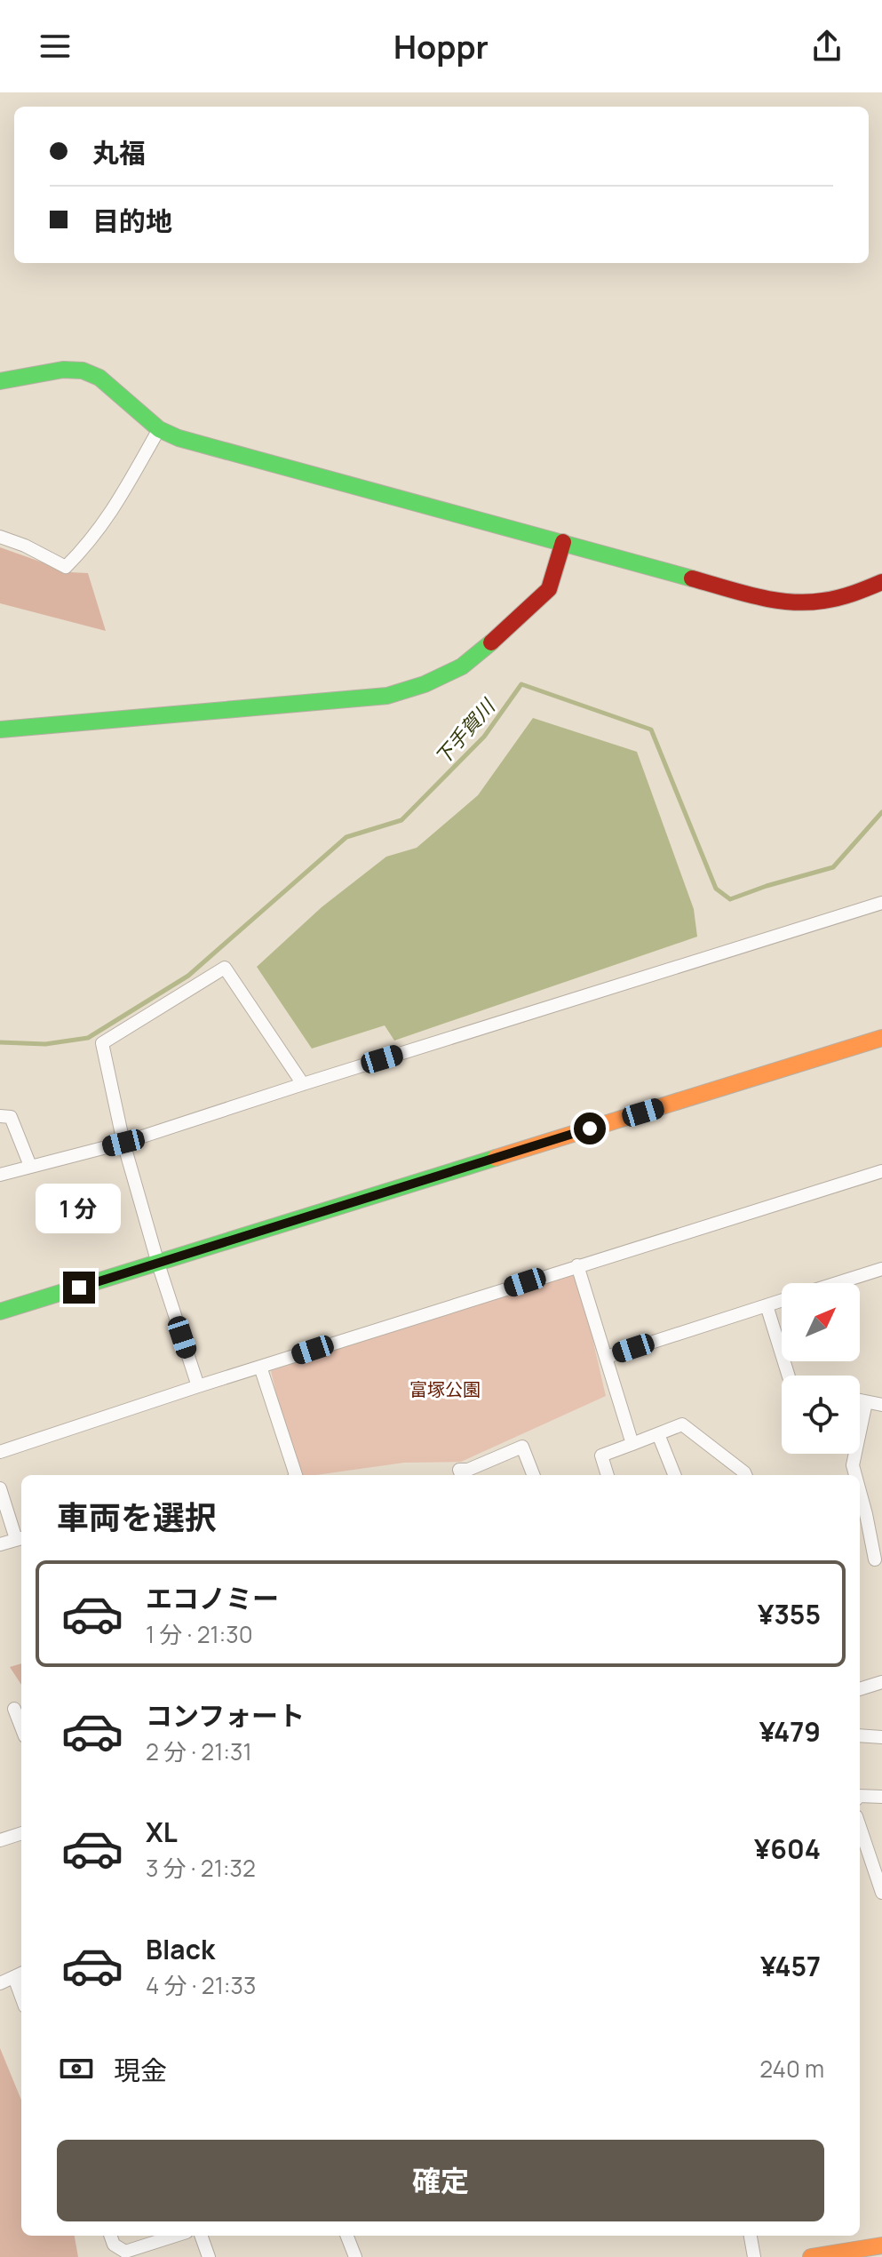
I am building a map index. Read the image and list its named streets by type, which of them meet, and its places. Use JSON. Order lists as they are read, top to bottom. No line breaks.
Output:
{"water":["下手賀川"],"parks":["富塚公園"],"north":"top right","page":{"header":"Hoppr","banner":["丸福","目的地"],"bubble":"1 分","heading":"車両を選択","list":[{"name":"エコノミー","note":"1 分 · 21:30","value":"¥355"},{"name":"コンフォート","note":"2 分 · 21:31","value":"¥479"},{"name":"XL","note":"3 分 · 21:32","value":"¥604"},{"name":"Black","note":"4 分 · 21:33","value":"¥457"}],"pay":["現金","240 m"],"buttons":"確定"}}
